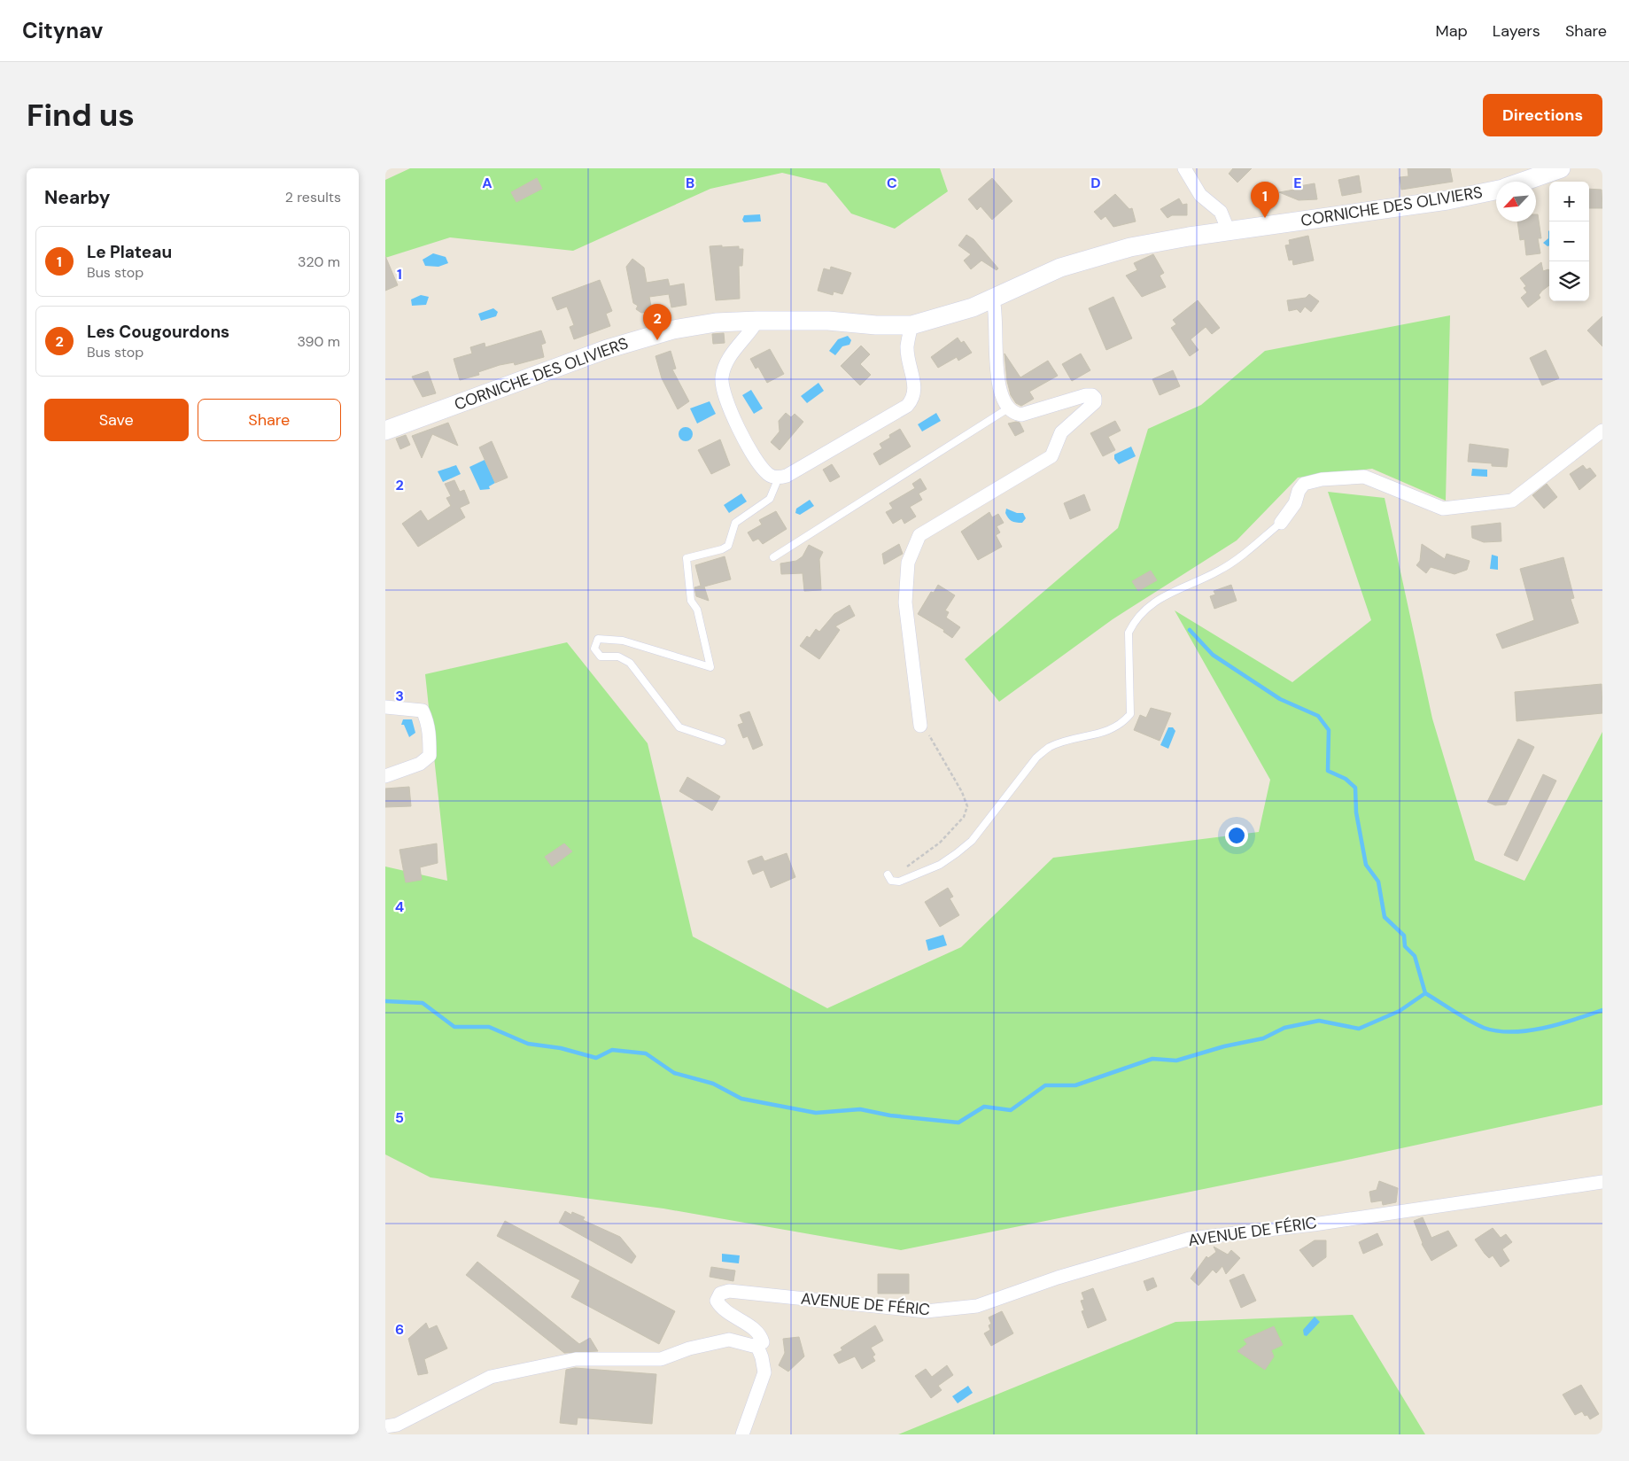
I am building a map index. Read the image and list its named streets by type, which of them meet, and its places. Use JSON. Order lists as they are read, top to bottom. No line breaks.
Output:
{"streets":{"street":["CORNICHE DES OLIVIERS","AVENUE DE FÉRIC"]},"north":"bottom left","page":{"header":"Citynav","nav":["Map","Layers","Share"],"buttons":["Directions",["Save","Share"]],"title":"Find us","heading":["Nearby","2 results"],"map_buttons":["+","−"],"pins":["1","2"],"list":[{"mark":"1","name":"Le Plateau","note":"Bus stop","value":"320 m"},{"mark":"2","name":"Les Cougourdons","note":"Bus stop","value":"390 m"}]},"grid":{"columns":["A","B","C","D","E"],"rows":["1","2","3","4","5","6"]}}
